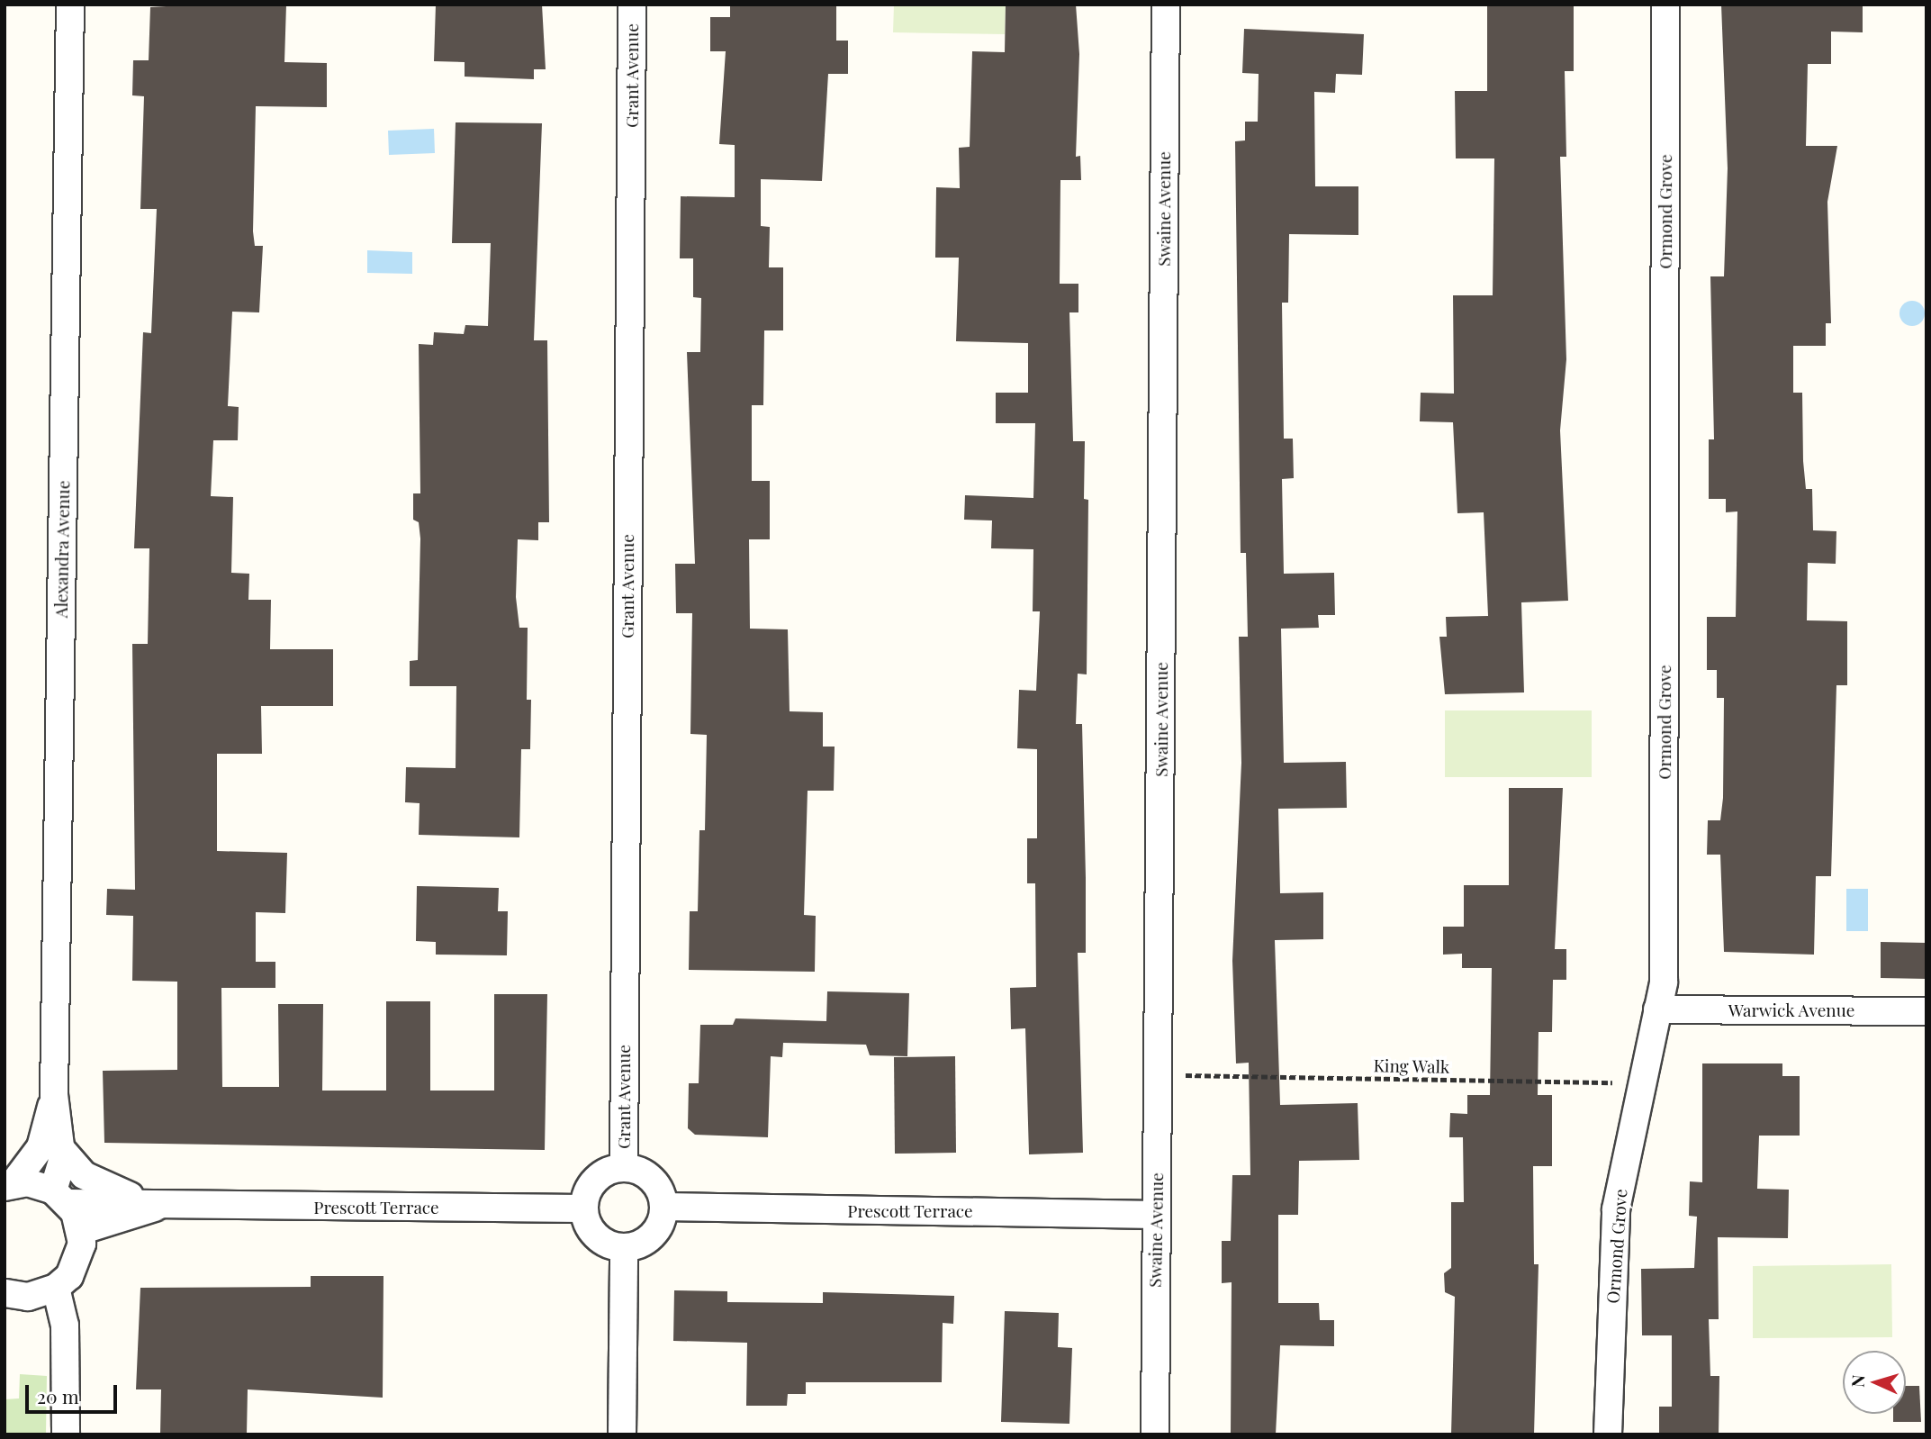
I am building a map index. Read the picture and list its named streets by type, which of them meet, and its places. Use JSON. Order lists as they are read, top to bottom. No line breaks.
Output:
{"streets":{"street":["Grant Avenue","Swaine Avenue","Ormond Grove","Alexandra Avenue","Warwick Avenue","Prescott Terrace"],"path":["King Walk"]},"crossings":[["Grant Avenue","Prescott Terrace"],["Swaine Avenue","Prescott Terrace"],["Ormond Grove","Warwick Avenue"],["Ormond Grove","King Walk"],["Alexandra Avenue","Prescott Terrace"]],"scale_bar":"20 m","north":"left"}
